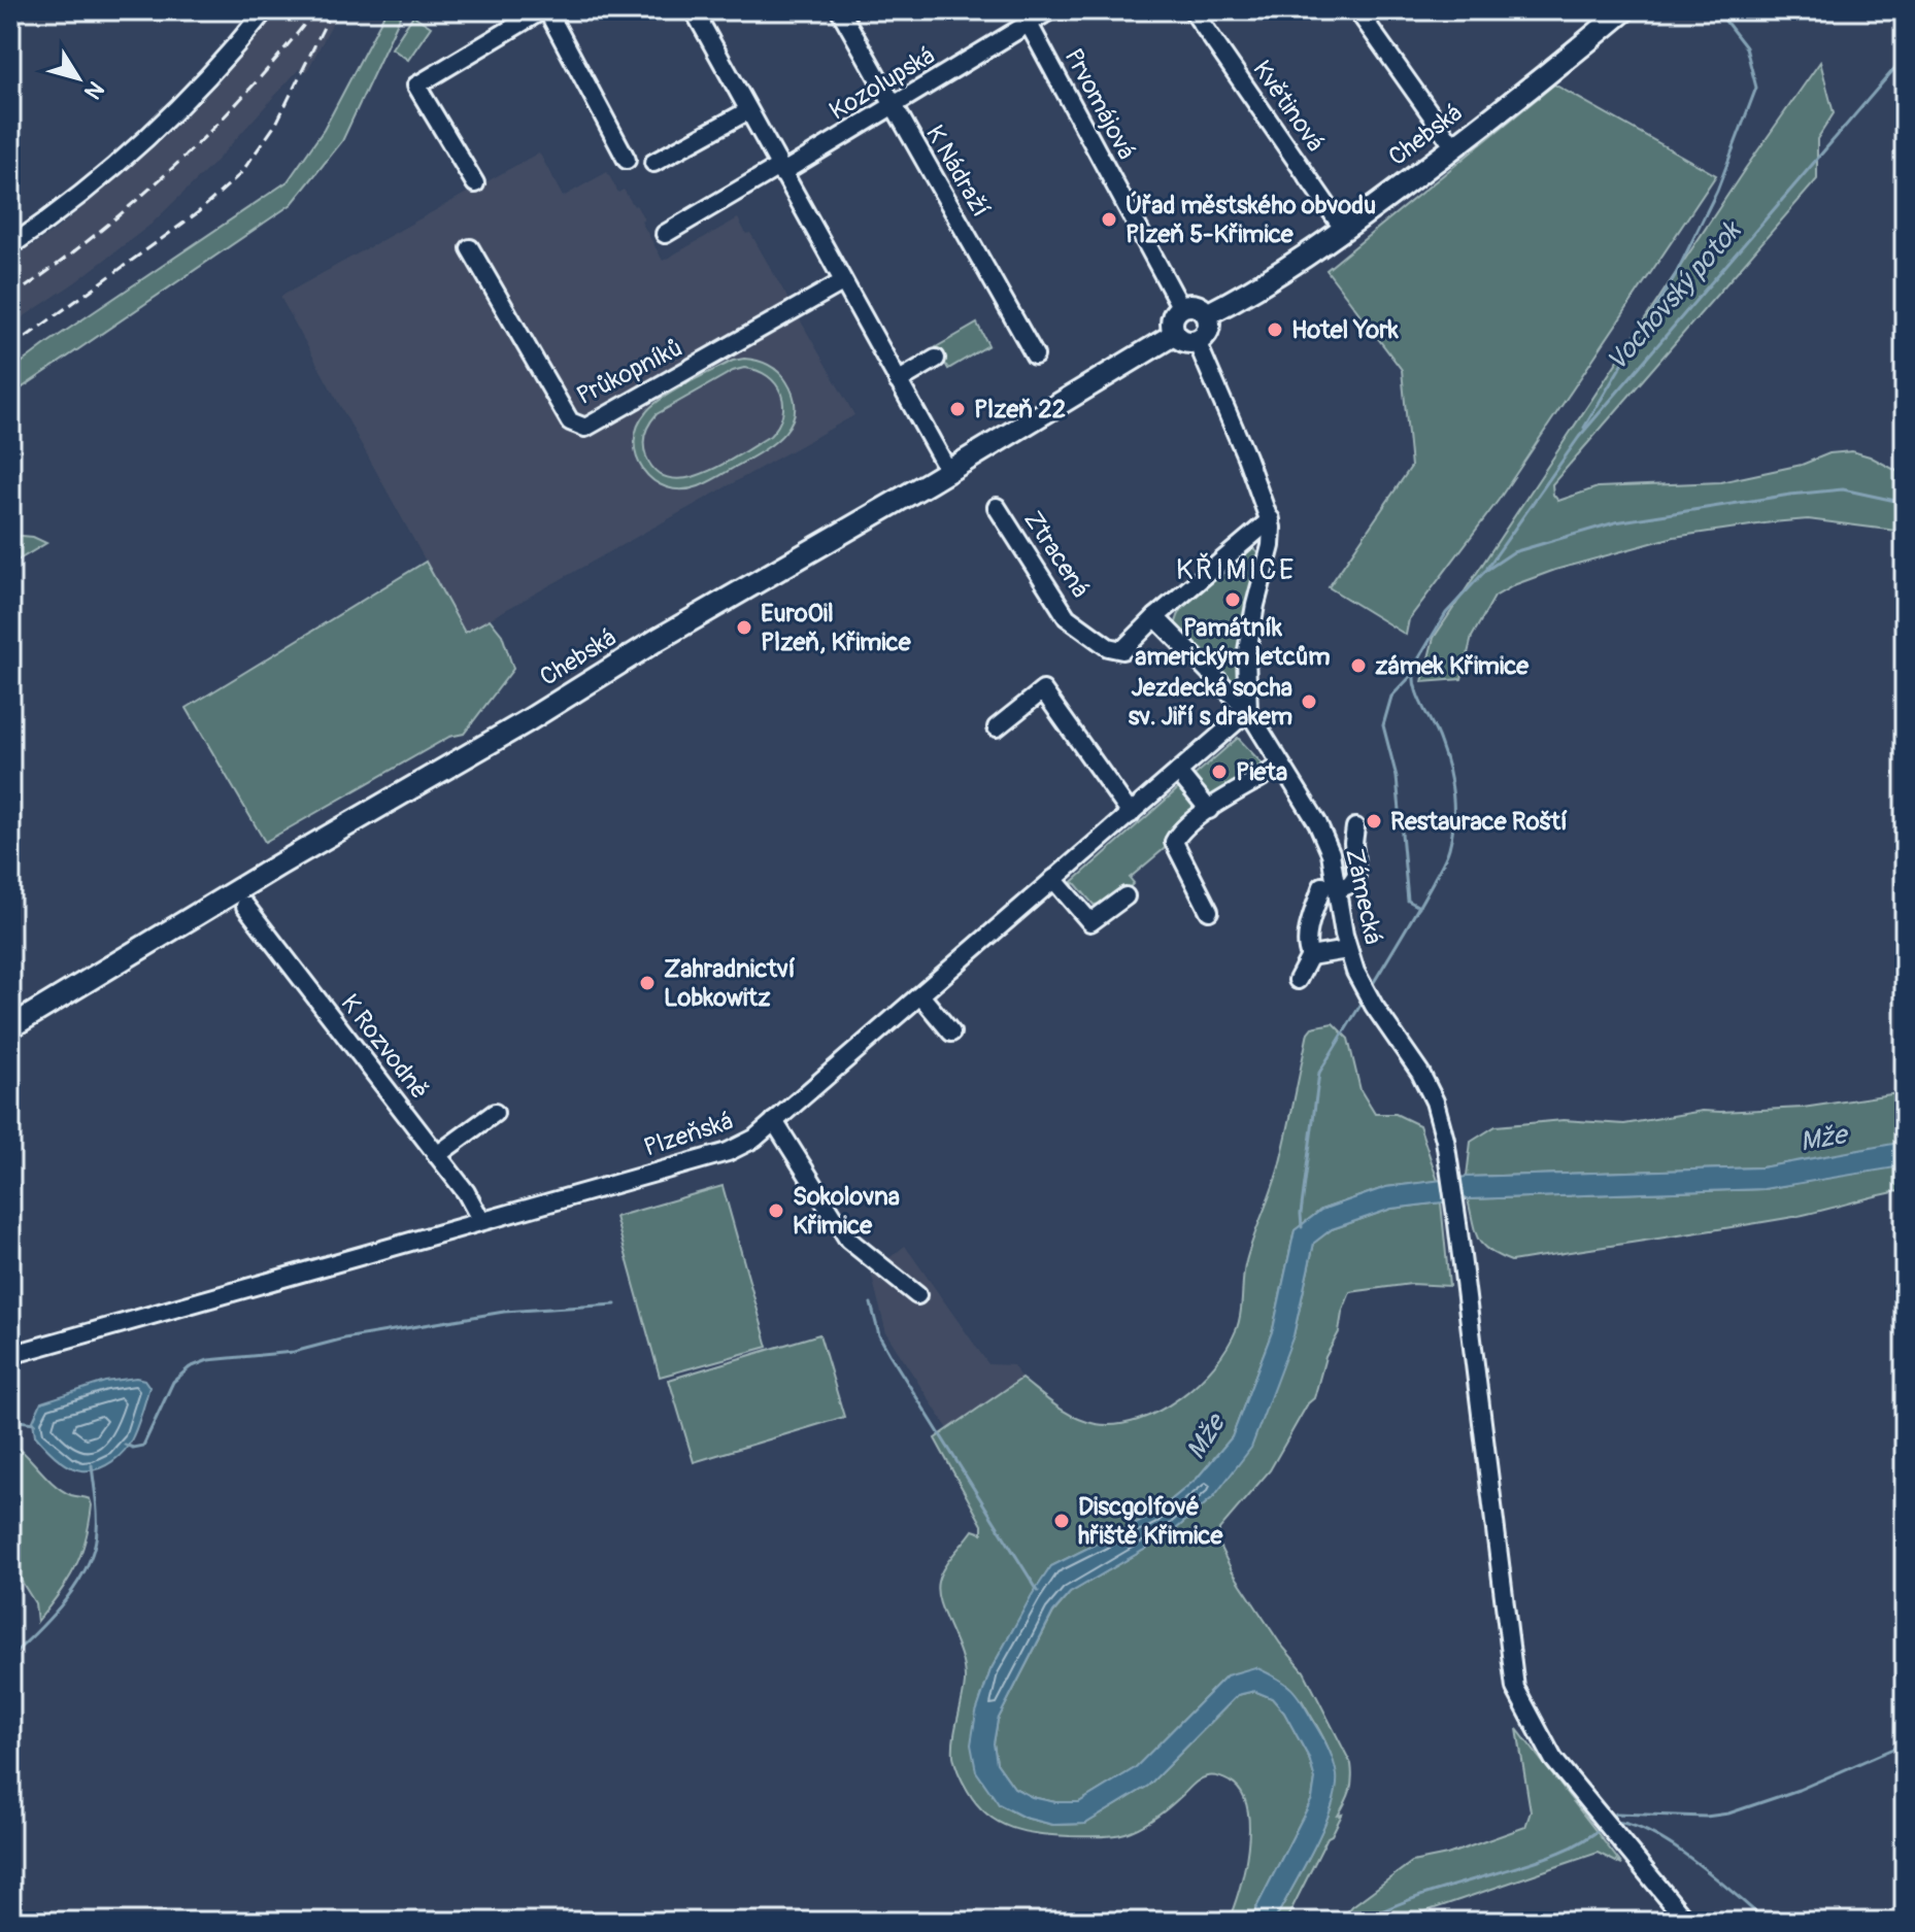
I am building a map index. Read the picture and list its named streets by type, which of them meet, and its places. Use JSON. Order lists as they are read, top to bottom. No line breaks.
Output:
{"streets":{"main road":["Chebská"],"street":["Kozolupská","Prvomájová","Květinová","K Nádraží","Průkopníků","Ztracená","Zámecká","K Rozvodně","Plzeňská"]},"crossings":[["Kozolupská","Prvomájová"],["Kozolupská","K Nádraží"],["Prvomájová","Chebská"],["Květinová","Chebská"],["Ztracená","Zámecká"],["Zámecká","Plzeňská"],["K Rozvodně","Plzeňská"]],"districts":["KŘIMICE"],"water":["Vochovský potok","Mže"],"places":["Úřad městského obvodu Plzeň 5-Křimice","Hotel York","Plzeň 22","Památník americkým letcům","EuroOil Plzeň, Křimice","zámek Křimice","Jezdecká socha sv. Jiří s drakem","Pieta","Restaurace Roští","Zahradnictví Lobkowitz","Sokolovna Křimice","Discgolfové hřiště Křimice"],"north":"bottom right"}
